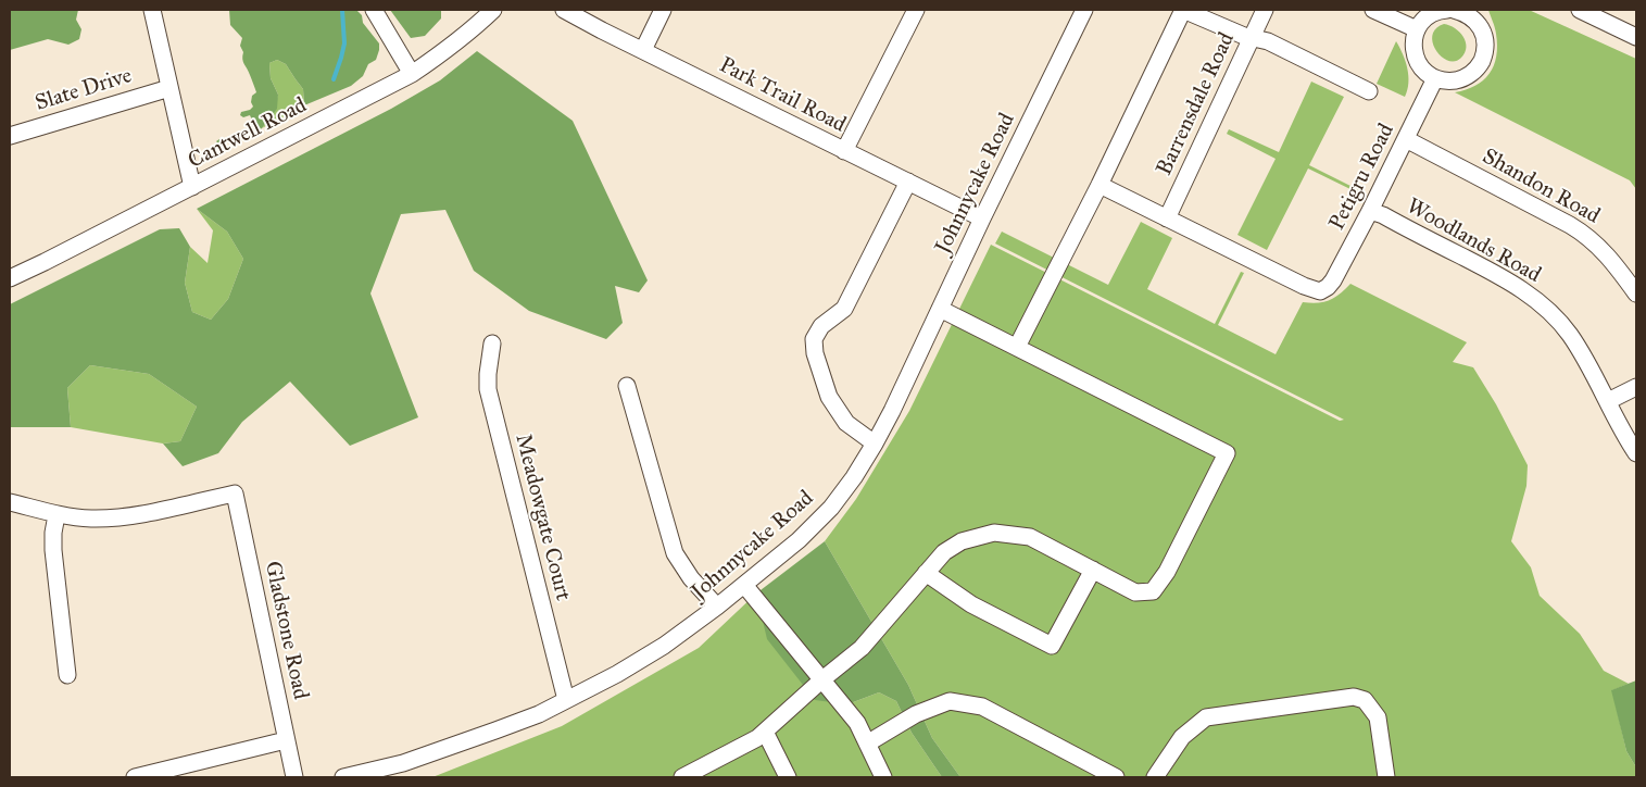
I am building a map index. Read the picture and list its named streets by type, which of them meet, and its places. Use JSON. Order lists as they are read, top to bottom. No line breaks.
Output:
{"streets":{"street":["Slate Drive","Park Trail Road","Barrensdale Road","Cantwell Road","Petigru Road","Johnnycake Road","Shandon Road","Woodlands Road","Meadowgate Court","Gladstone Road"]},"crossings":[["Park Trail Road","Johnnycake Road"],["Barrensdale Road","Petigru Road"],["Petigru Road","Shandon Road"],["Petigru Road","Woodlands Road"],["Johnnycake Road","Meadowgate Court"]]}
